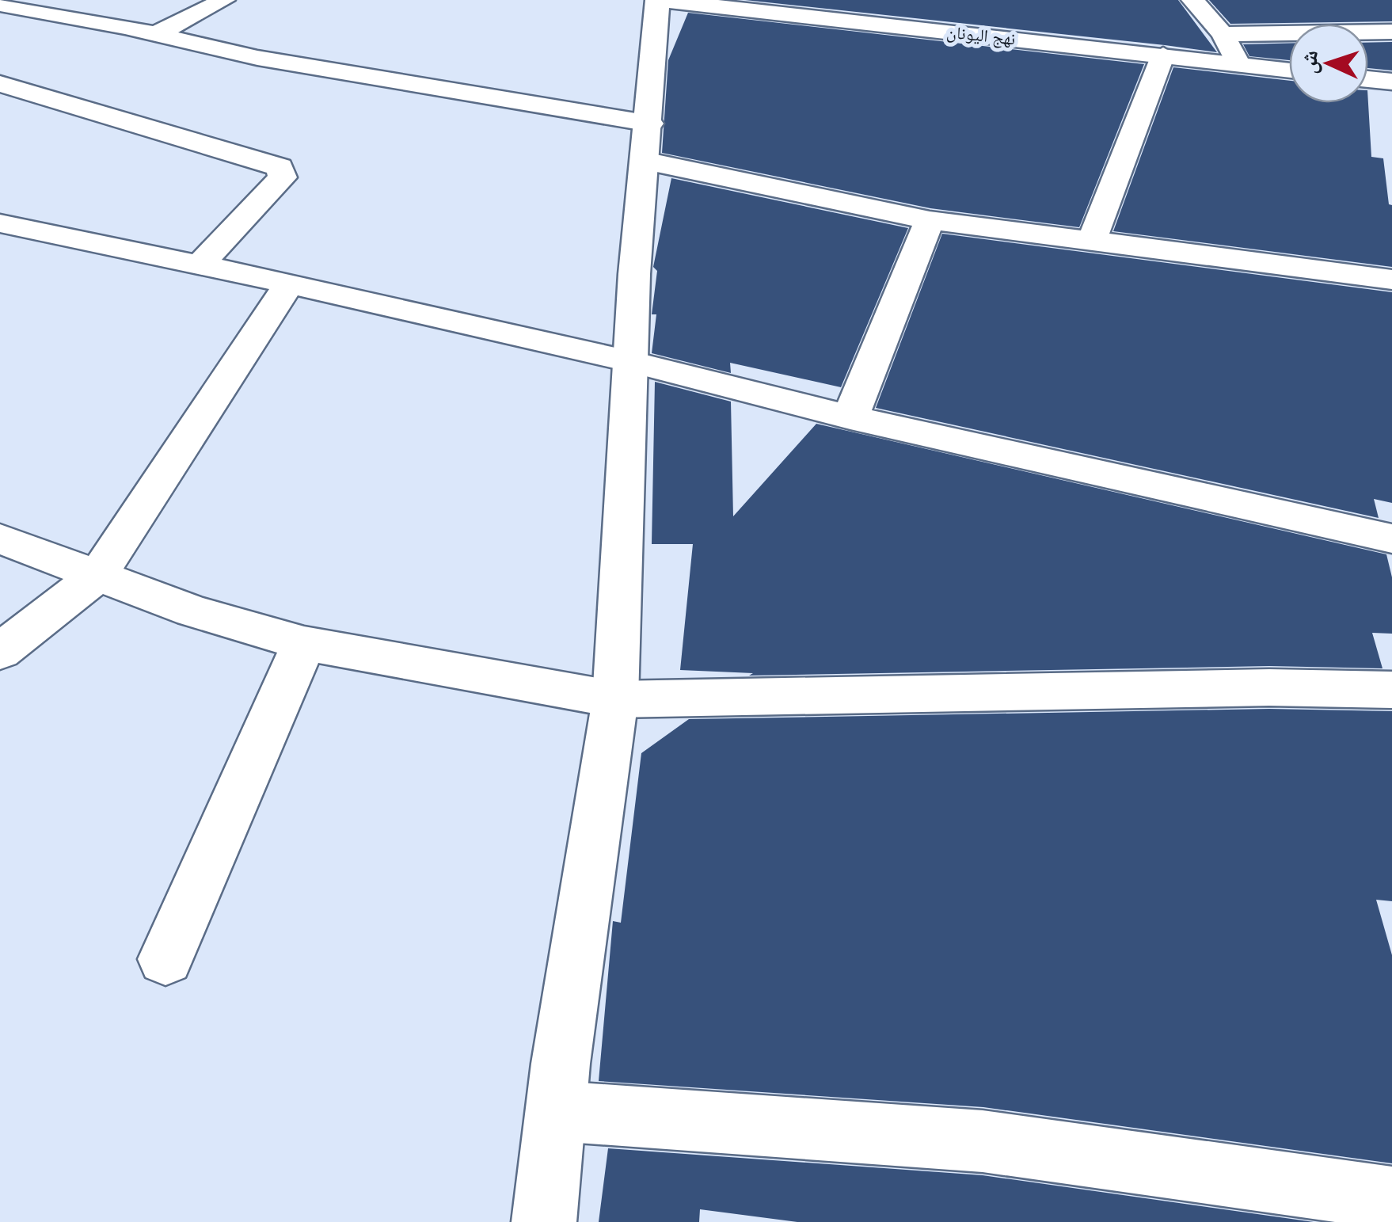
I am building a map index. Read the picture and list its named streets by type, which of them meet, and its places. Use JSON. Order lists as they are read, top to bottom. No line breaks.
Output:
{"streets":{"street":["نهج اليونان"]},"north":"left"}
